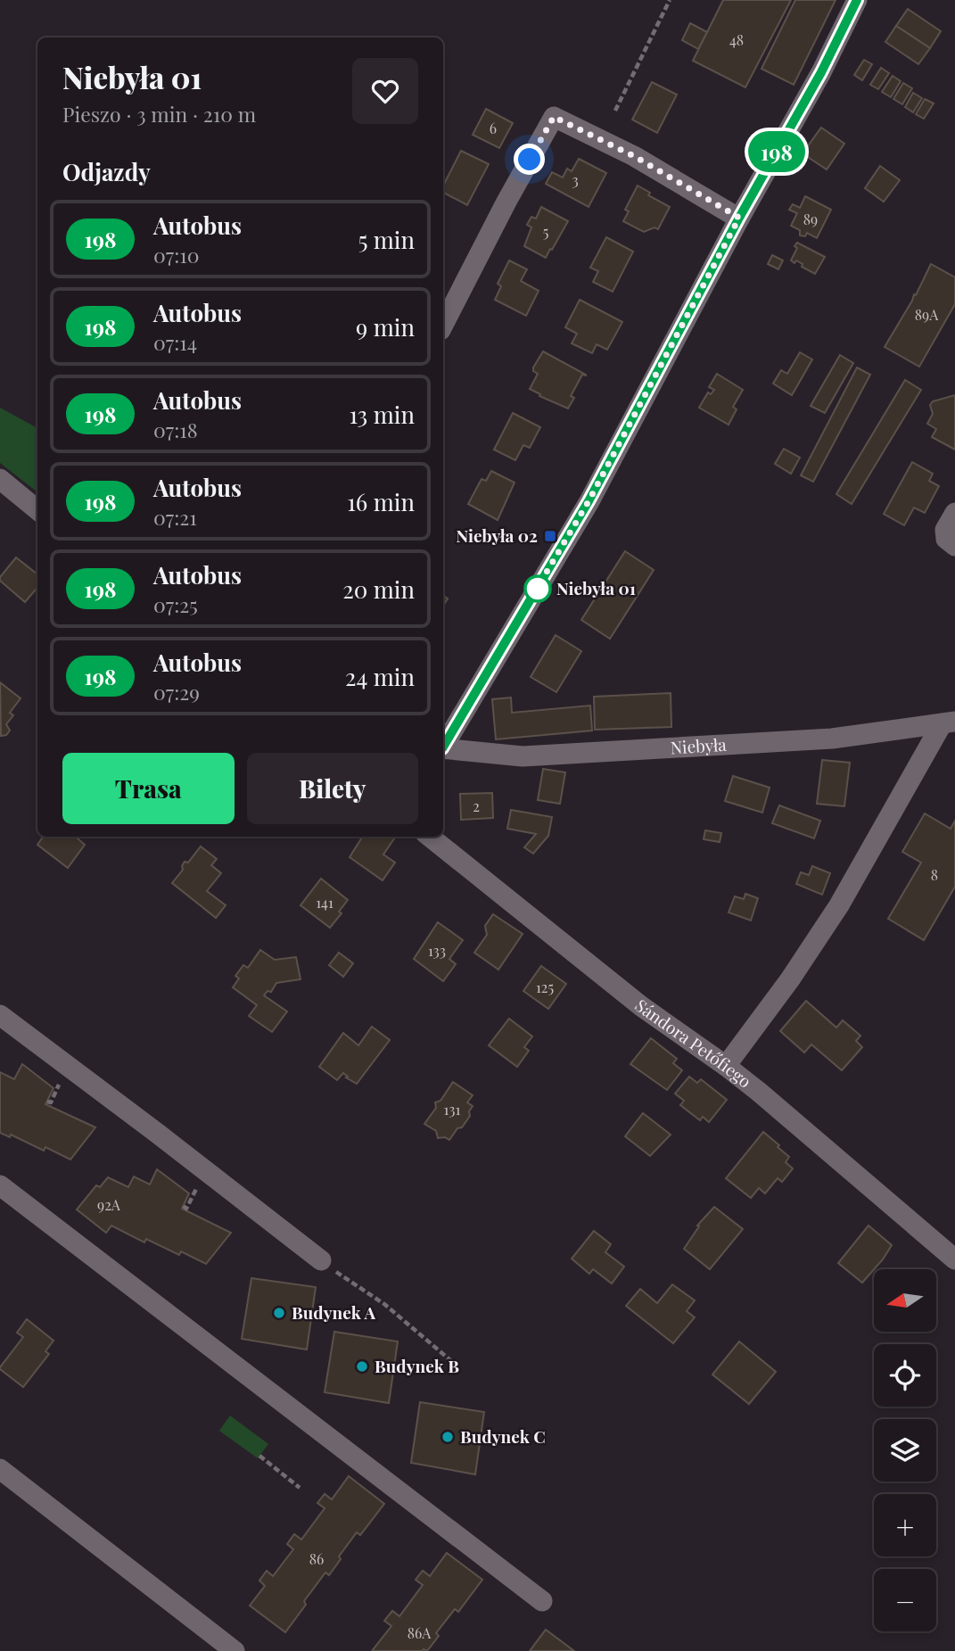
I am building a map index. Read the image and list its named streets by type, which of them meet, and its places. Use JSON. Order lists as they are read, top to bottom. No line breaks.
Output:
{"streets":{"street":["Niebyła","Sándora Petőfiego"]},"places":{"transit":["Niebyła 02"],"other":["Niebyła 01","Budynek A","Budynek B","Budynek C"]},"lines":["bus line 198"],"house_numbers":["48","6","3","89","5","89A","2","8","141","133","125","131","92A","86","86A"],"north":"left","page":{"on_map":"198","heading":[["Niebyła 01","Pieszo · 3 min · 210 m"],"Odjazdy"],"list":[{"mark":"198","name":"Autobus","note":"07:10","value":"5 min"},{"mark":"198","name":"Autobus","note":"07:14","value":"9 min"},{"mark":"198","name":"Autobus","note":"07:18","value":"13 min"},{"mark":"198","name":"Autobus","note":"07:21","value":"16 min"},{"mark":"198","name":"Autobus","note":"07:25","value":"20 min"},{"mark":"198","name":"Autobus","note":"07:29","value":"24 min"}],"buttons":["Trasa","Bilety"],"map_buttons":["+","−"]}}
